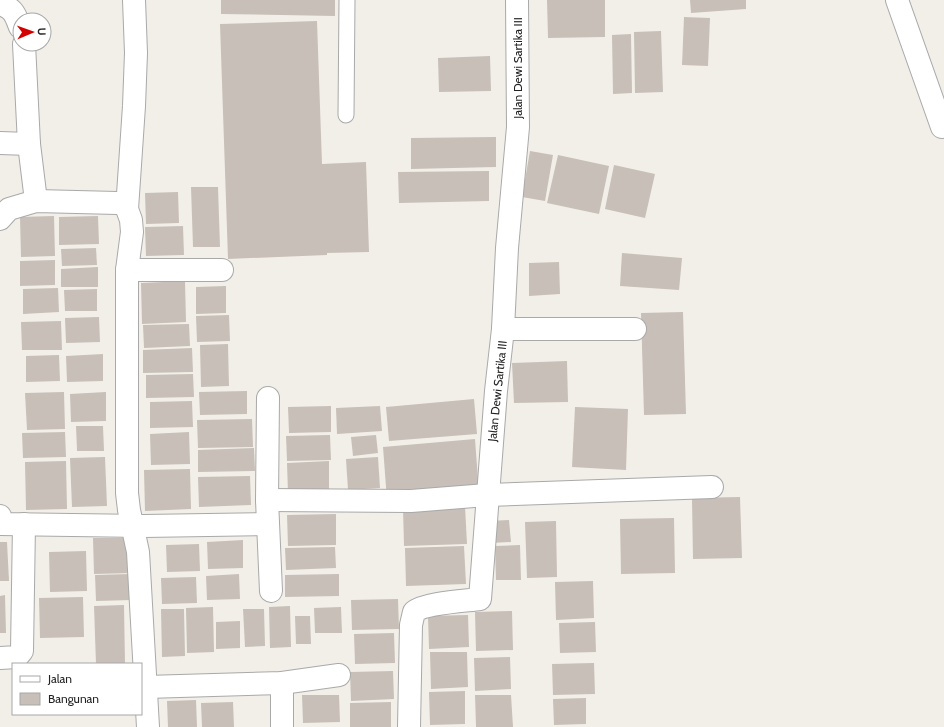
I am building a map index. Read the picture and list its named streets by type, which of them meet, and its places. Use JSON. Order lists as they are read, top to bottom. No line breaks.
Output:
{"streets":{"street":["Jalan Dewi Sartika III"]},"legend":["Jalan","Bangunan"],"north":"right"}
